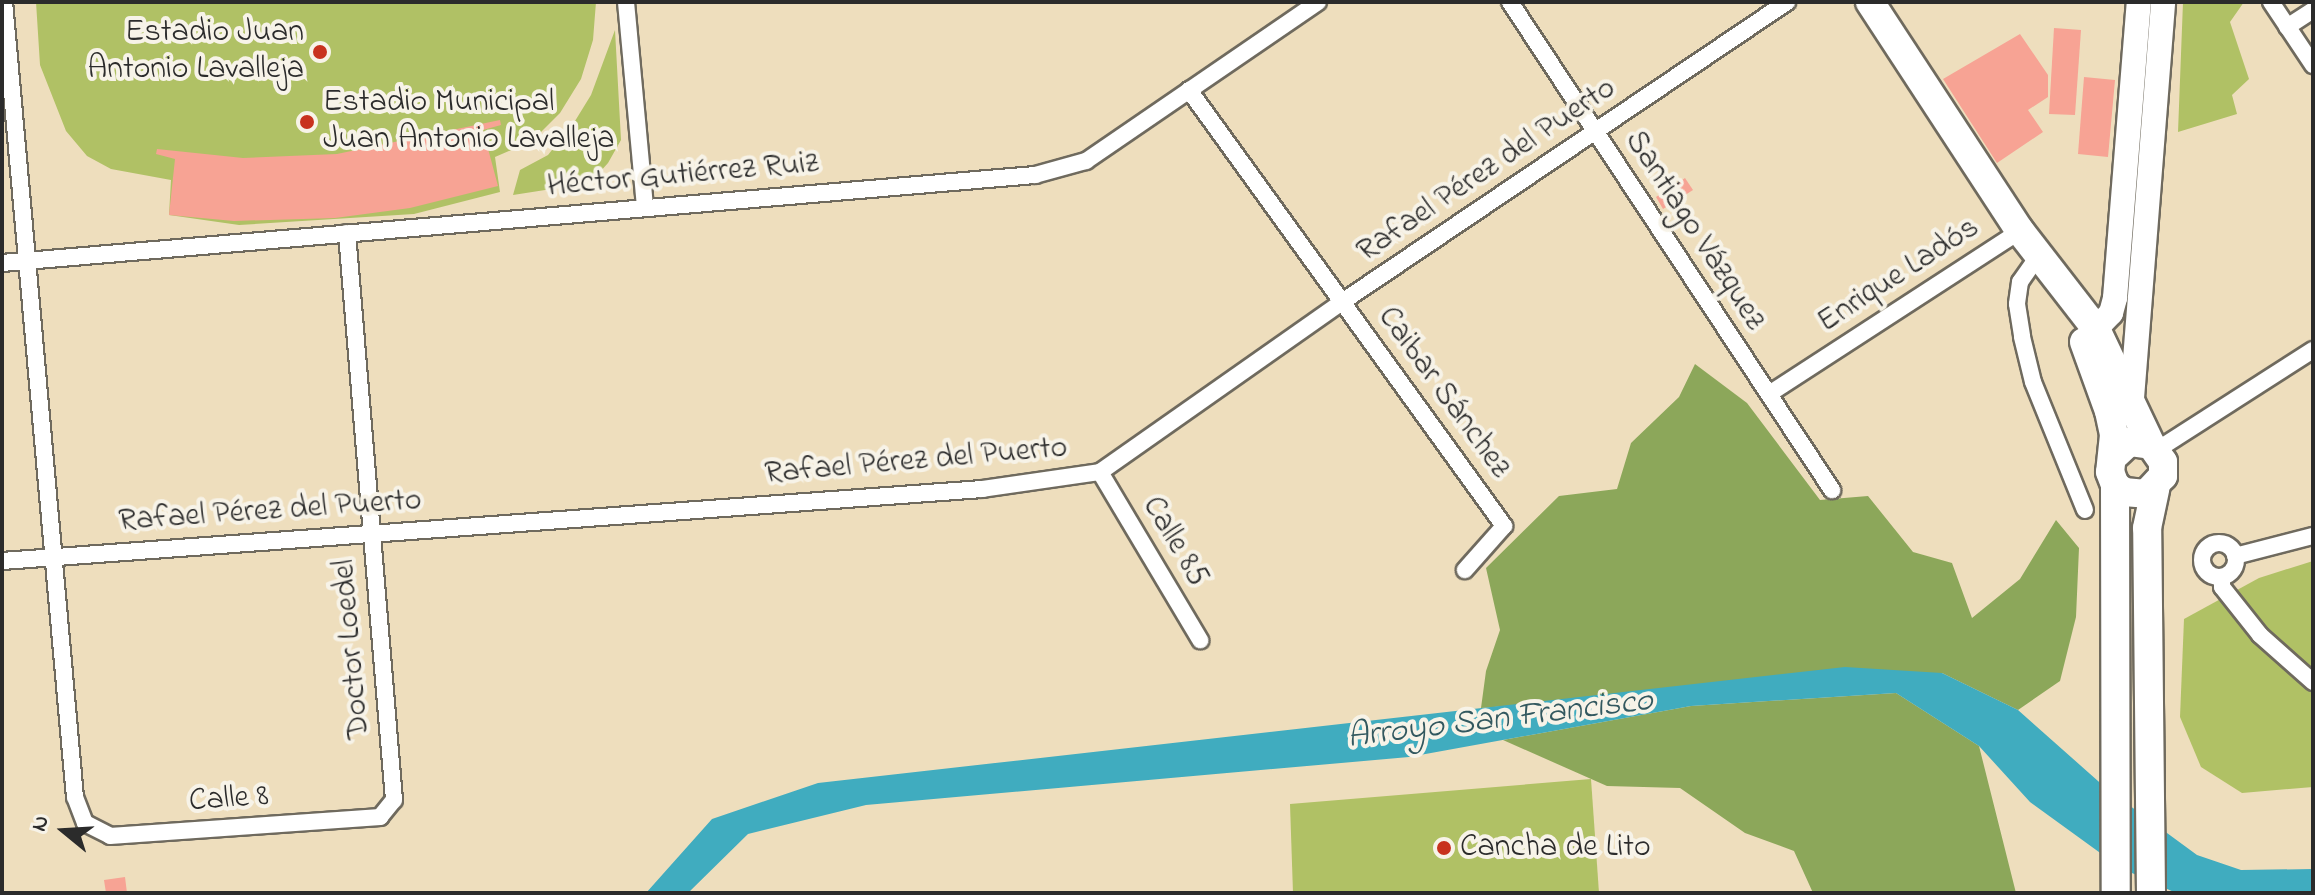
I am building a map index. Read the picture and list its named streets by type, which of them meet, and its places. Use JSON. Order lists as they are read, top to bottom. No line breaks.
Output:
{"streets":{"street":["Rafael Pérez del Puerto","Héctor Gutiérrez Ruiz","Santiago Vázquez","Enrique Ladós","Caibar Sánchez","Calle 85","Doctor Loedel","Calle 8"]},"crossings":[["Rafael Pérez del Puerto","Santiago Vázquez"],["Rafael Pérez del Puerto","Caibar Sánchez"],["Rafael Pérez del Puerto","Calle 85"],["Rafael Pérez del Puerto","Doctor Loedel"],["Rafael Pérez del Puerto","Calle 8"],["Héctor Gutiérrez Ruiz","Caibar Sánchez"],["Héctor Gutiérrez Ruiz","Doctor Loedel"],["Santiago Vázquez","Enrique Ladós"],["Doctor Loedel","Calle 8"]],"water":["Arroyo San Francisco"],"places":["Estadio Juan Antonio Lavalleja","Estadio Municipal Juan Antonio Lavalleja","Cancha de Lito"],"north":"left"}
